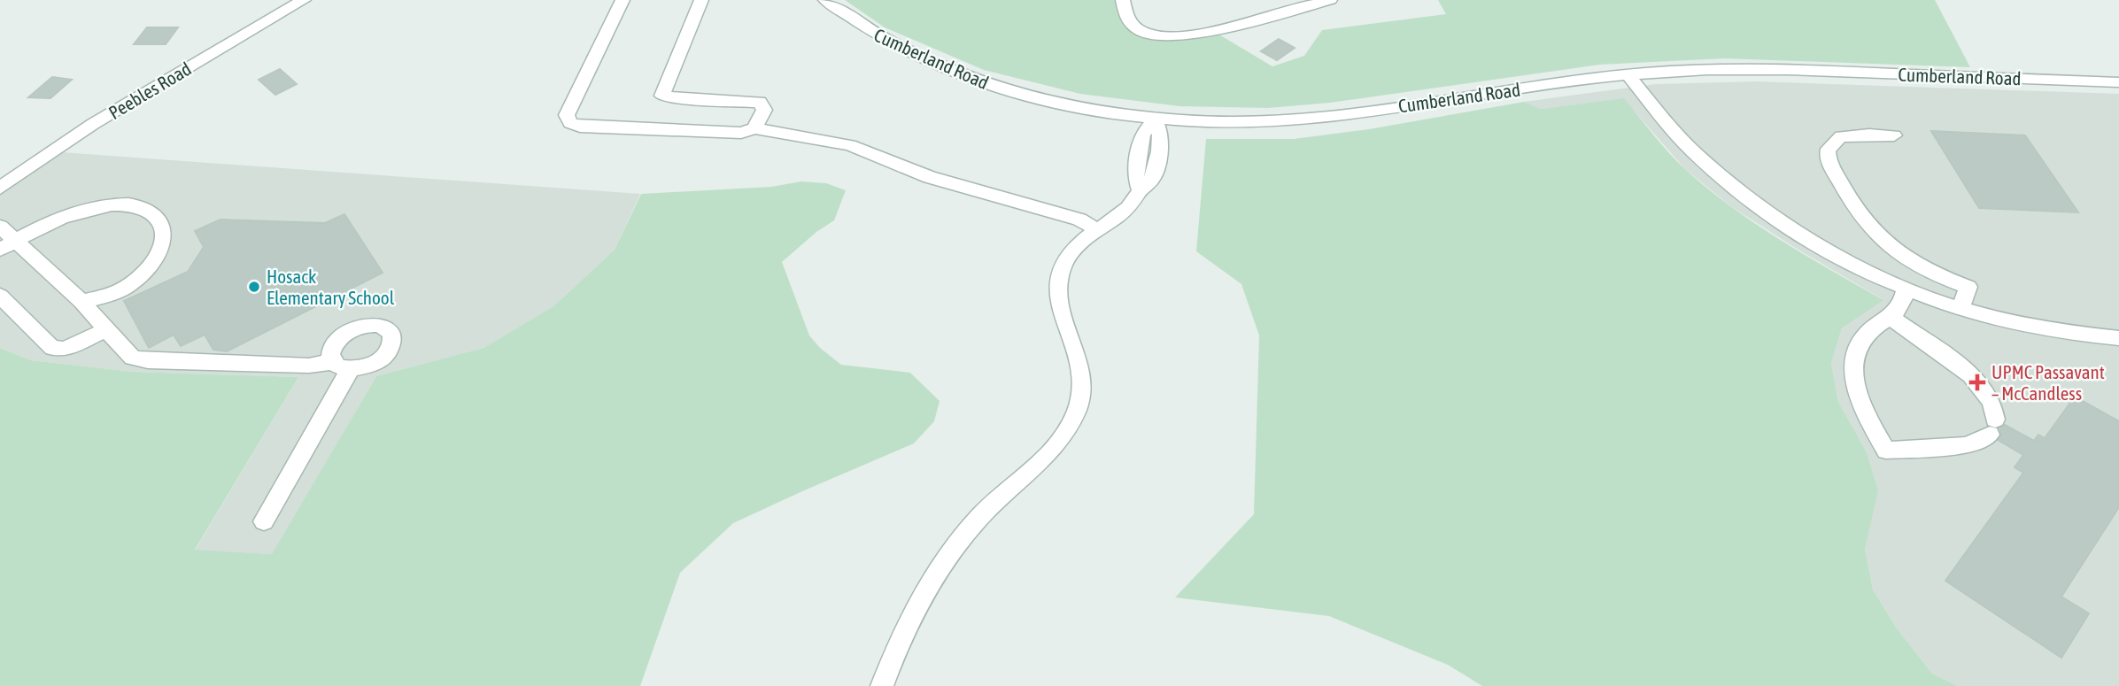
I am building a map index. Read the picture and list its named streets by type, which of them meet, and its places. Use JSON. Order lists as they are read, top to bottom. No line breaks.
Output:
{"streets":{"street":["Cumberland Road","Peebles Road"]},"places":{"other":["Hosack Elementary School"],"health":["UPMC Passavant – McCandless"]}}
